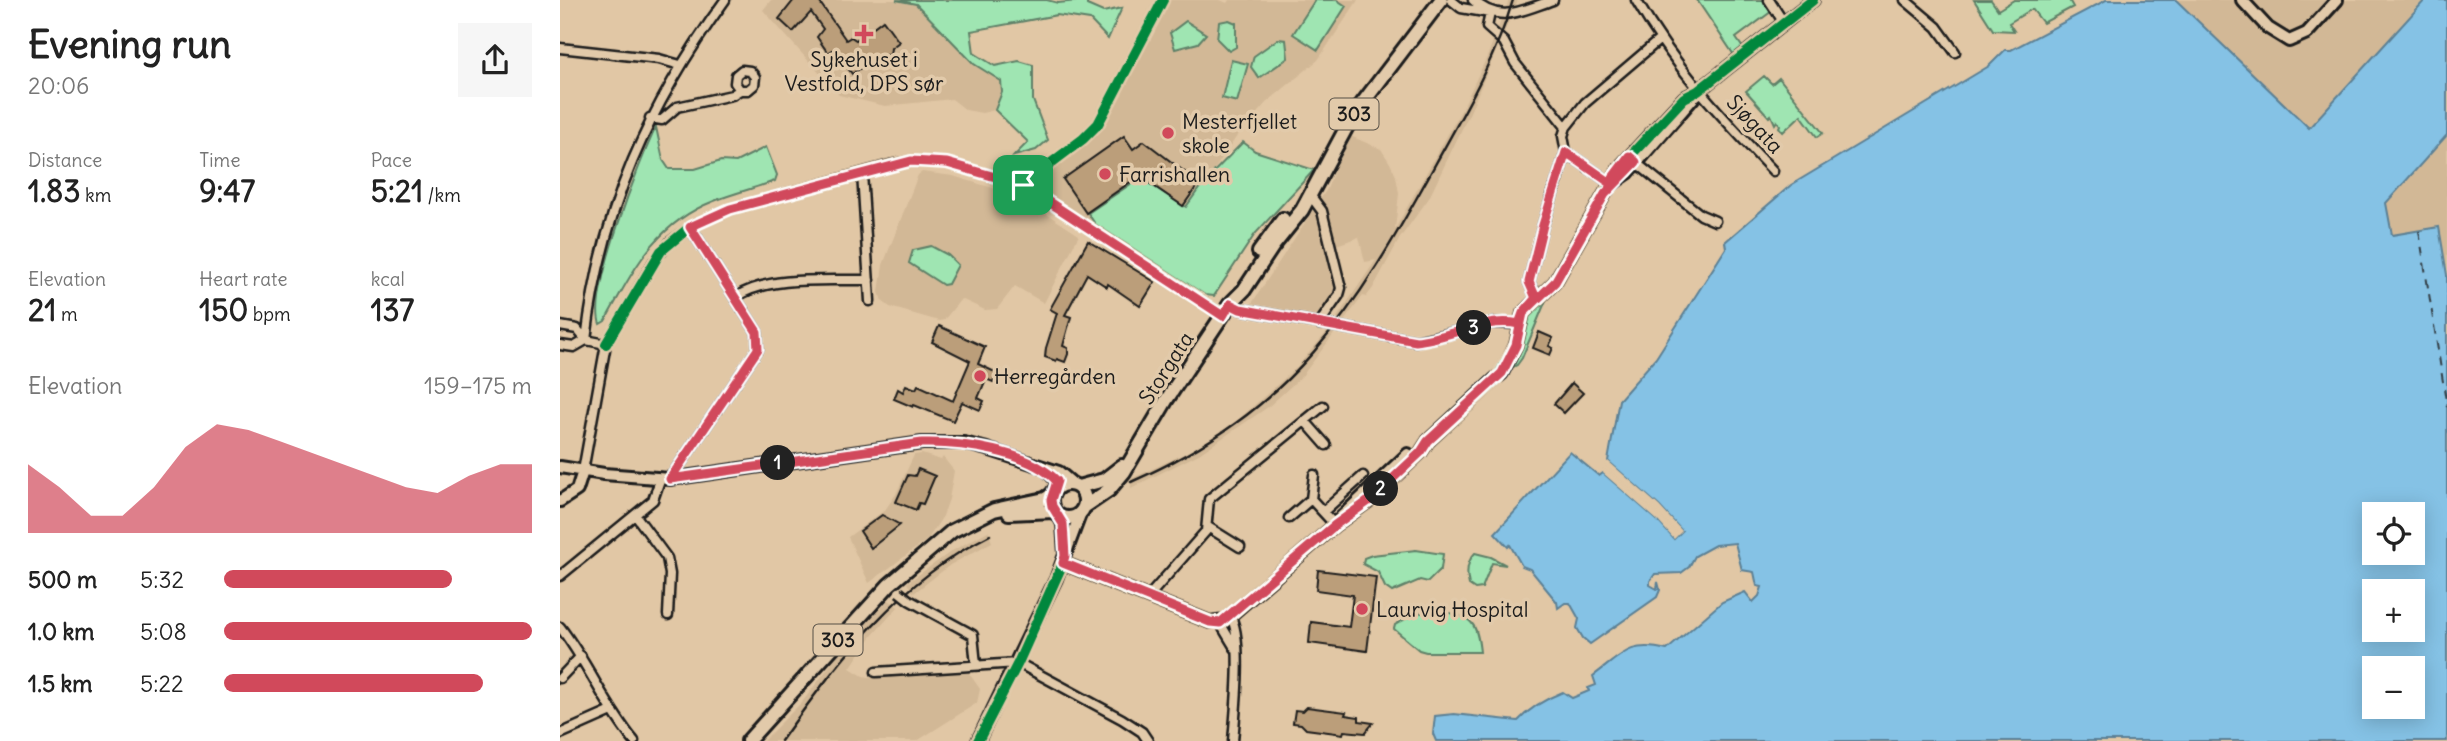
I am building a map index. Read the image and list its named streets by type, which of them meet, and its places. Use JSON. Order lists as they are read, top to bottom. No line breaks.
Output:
{"streets":{"main road":["303","Storgata"],"street":["Sjøgata"]},"crossings":[["303","Storgata"]],"places":{"health":["Sykehuset i Vestfold, DPS sør"],"other":["Mesterfjellet skole","Farrishallen","Herregården","Laurvig Hospital"]},"page":{"heading":["Evening run","20:06"],"stats":[["Distance","1.83 km"],["Time","9:47"],["Pace","5:21 /km"],["Elevation","21 m"],["Heart rate","150 bpm"],["kcal","137"]],"pins":["3","1","2"],"chart":["Elevation","159–175 m"],"map_buttons":["+","−"],"list":[{"name":"500 m","note":"5:32"},{"name":"1.0 km","note":"5:08"},{"name":"1.5 km","note":"5:22"}]}}
